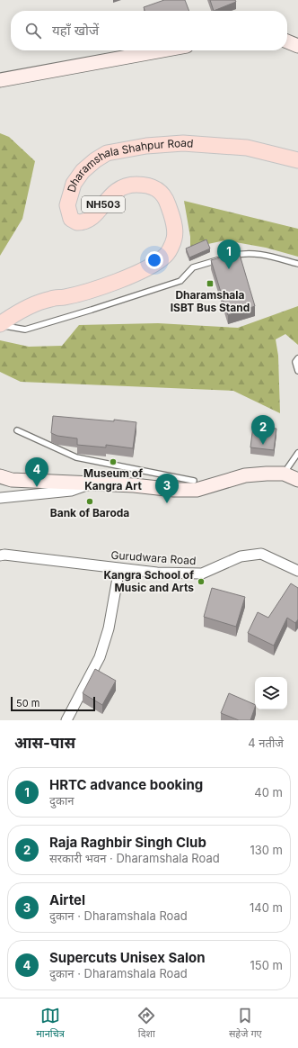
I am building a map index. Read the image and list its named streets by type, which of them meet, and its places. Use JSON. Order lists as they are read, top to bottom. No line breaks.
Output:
{"streets":{"main road":["Dharamshala Shahpur Road","NH503"],"street":["Gurudwara Road"]},"places":{"transit":["Dharamshala ISBT Bus Stand"],"other":["Museum of Kangra Art","Bank of Baroda","Kangra School of Music and Arts"]},"scale_bar":"50 m","page":{"search":"यहाँ खोजें","pins":["1","2","4","3"],"scale":"50 m","heading":["आस-पास","4 नतीजे"],"list":[{"mark":"1","name":"HRTC advance booking","note":"दुकान","value":"40 m"},{"mark":"2","name":"Raja Raghbir Singh Club","note":"सरकारी भवन · Dharamshala Road","value":"130 m"},{"mark":"3","name":"Airtel","note":"दुकान · Dharamshala Road","value":"140 m"},{"mark":"4","name":"Supercuts Unisex Salon","note":"दुकान · Dharamshala Road","value":"150 m"}],"nav":["मानचित्र","दिशा","सहेजे गए"]}}
